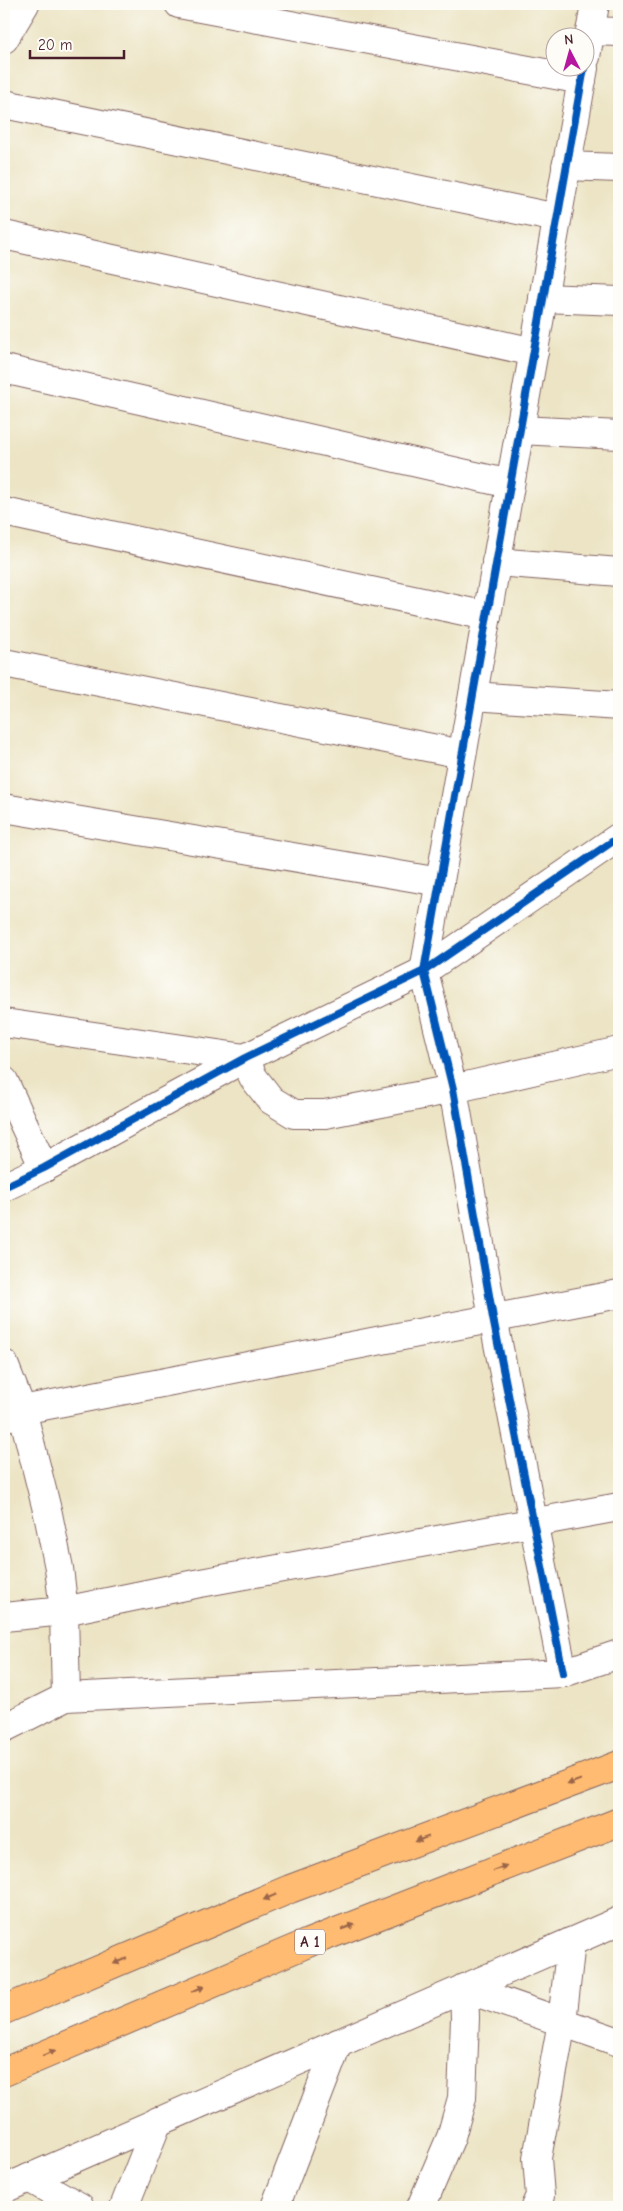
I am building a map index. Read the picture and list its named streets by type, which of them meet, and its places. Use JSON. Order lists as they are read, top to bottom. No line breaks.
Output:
{"streets":{"highway":["A 1"]},"scale_bar":"20 m","north":"top"}
